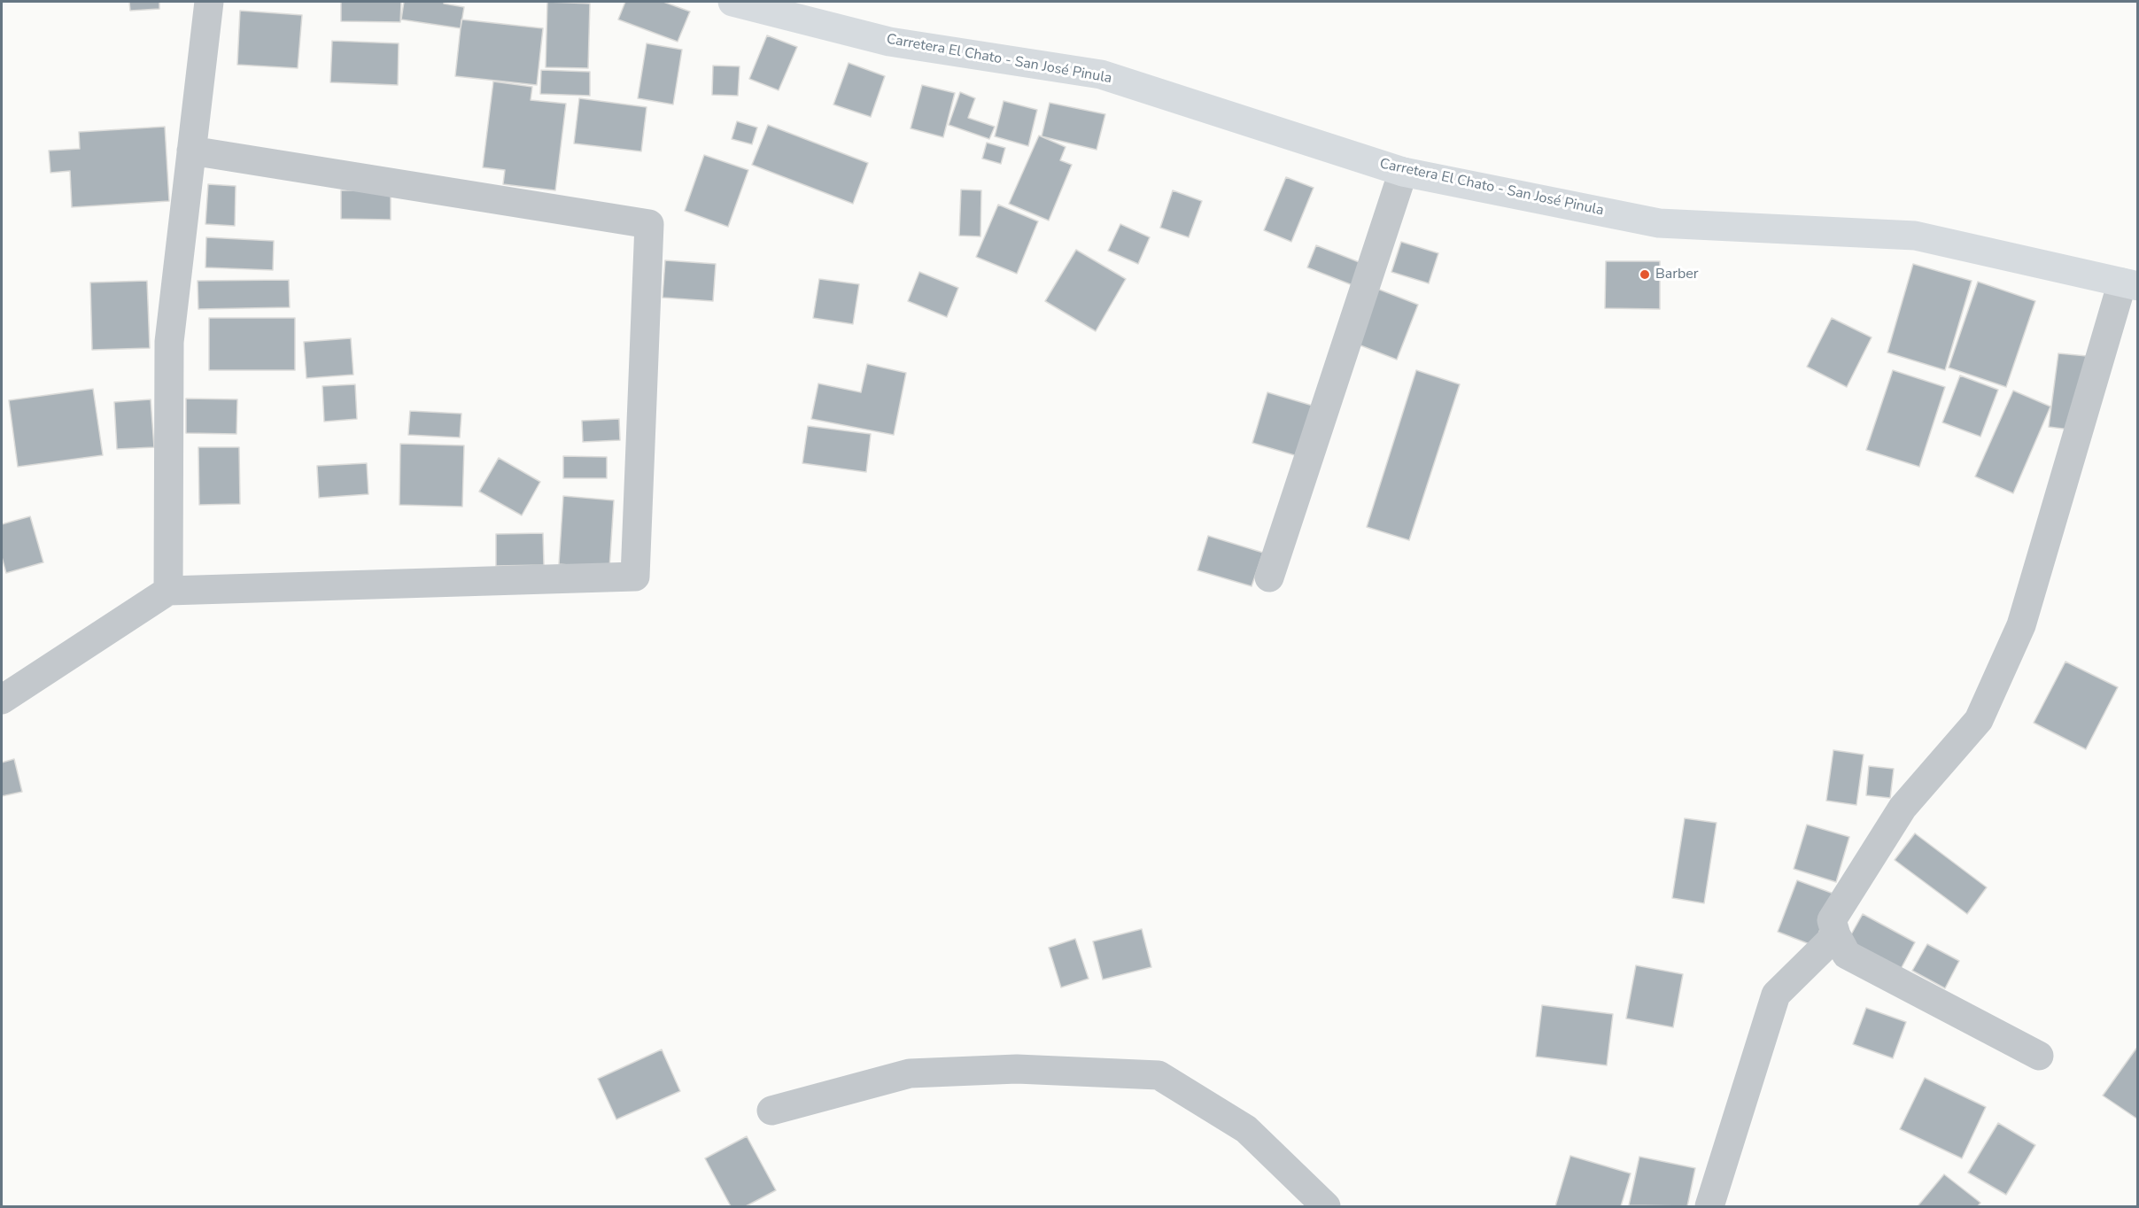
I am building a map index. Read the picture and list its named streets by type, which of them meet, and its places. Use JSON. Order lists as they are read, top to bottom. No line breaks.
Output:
{"streets":{"main road":["Carretera El Chato - San José Pinula"]},"places":["Barber"]}
